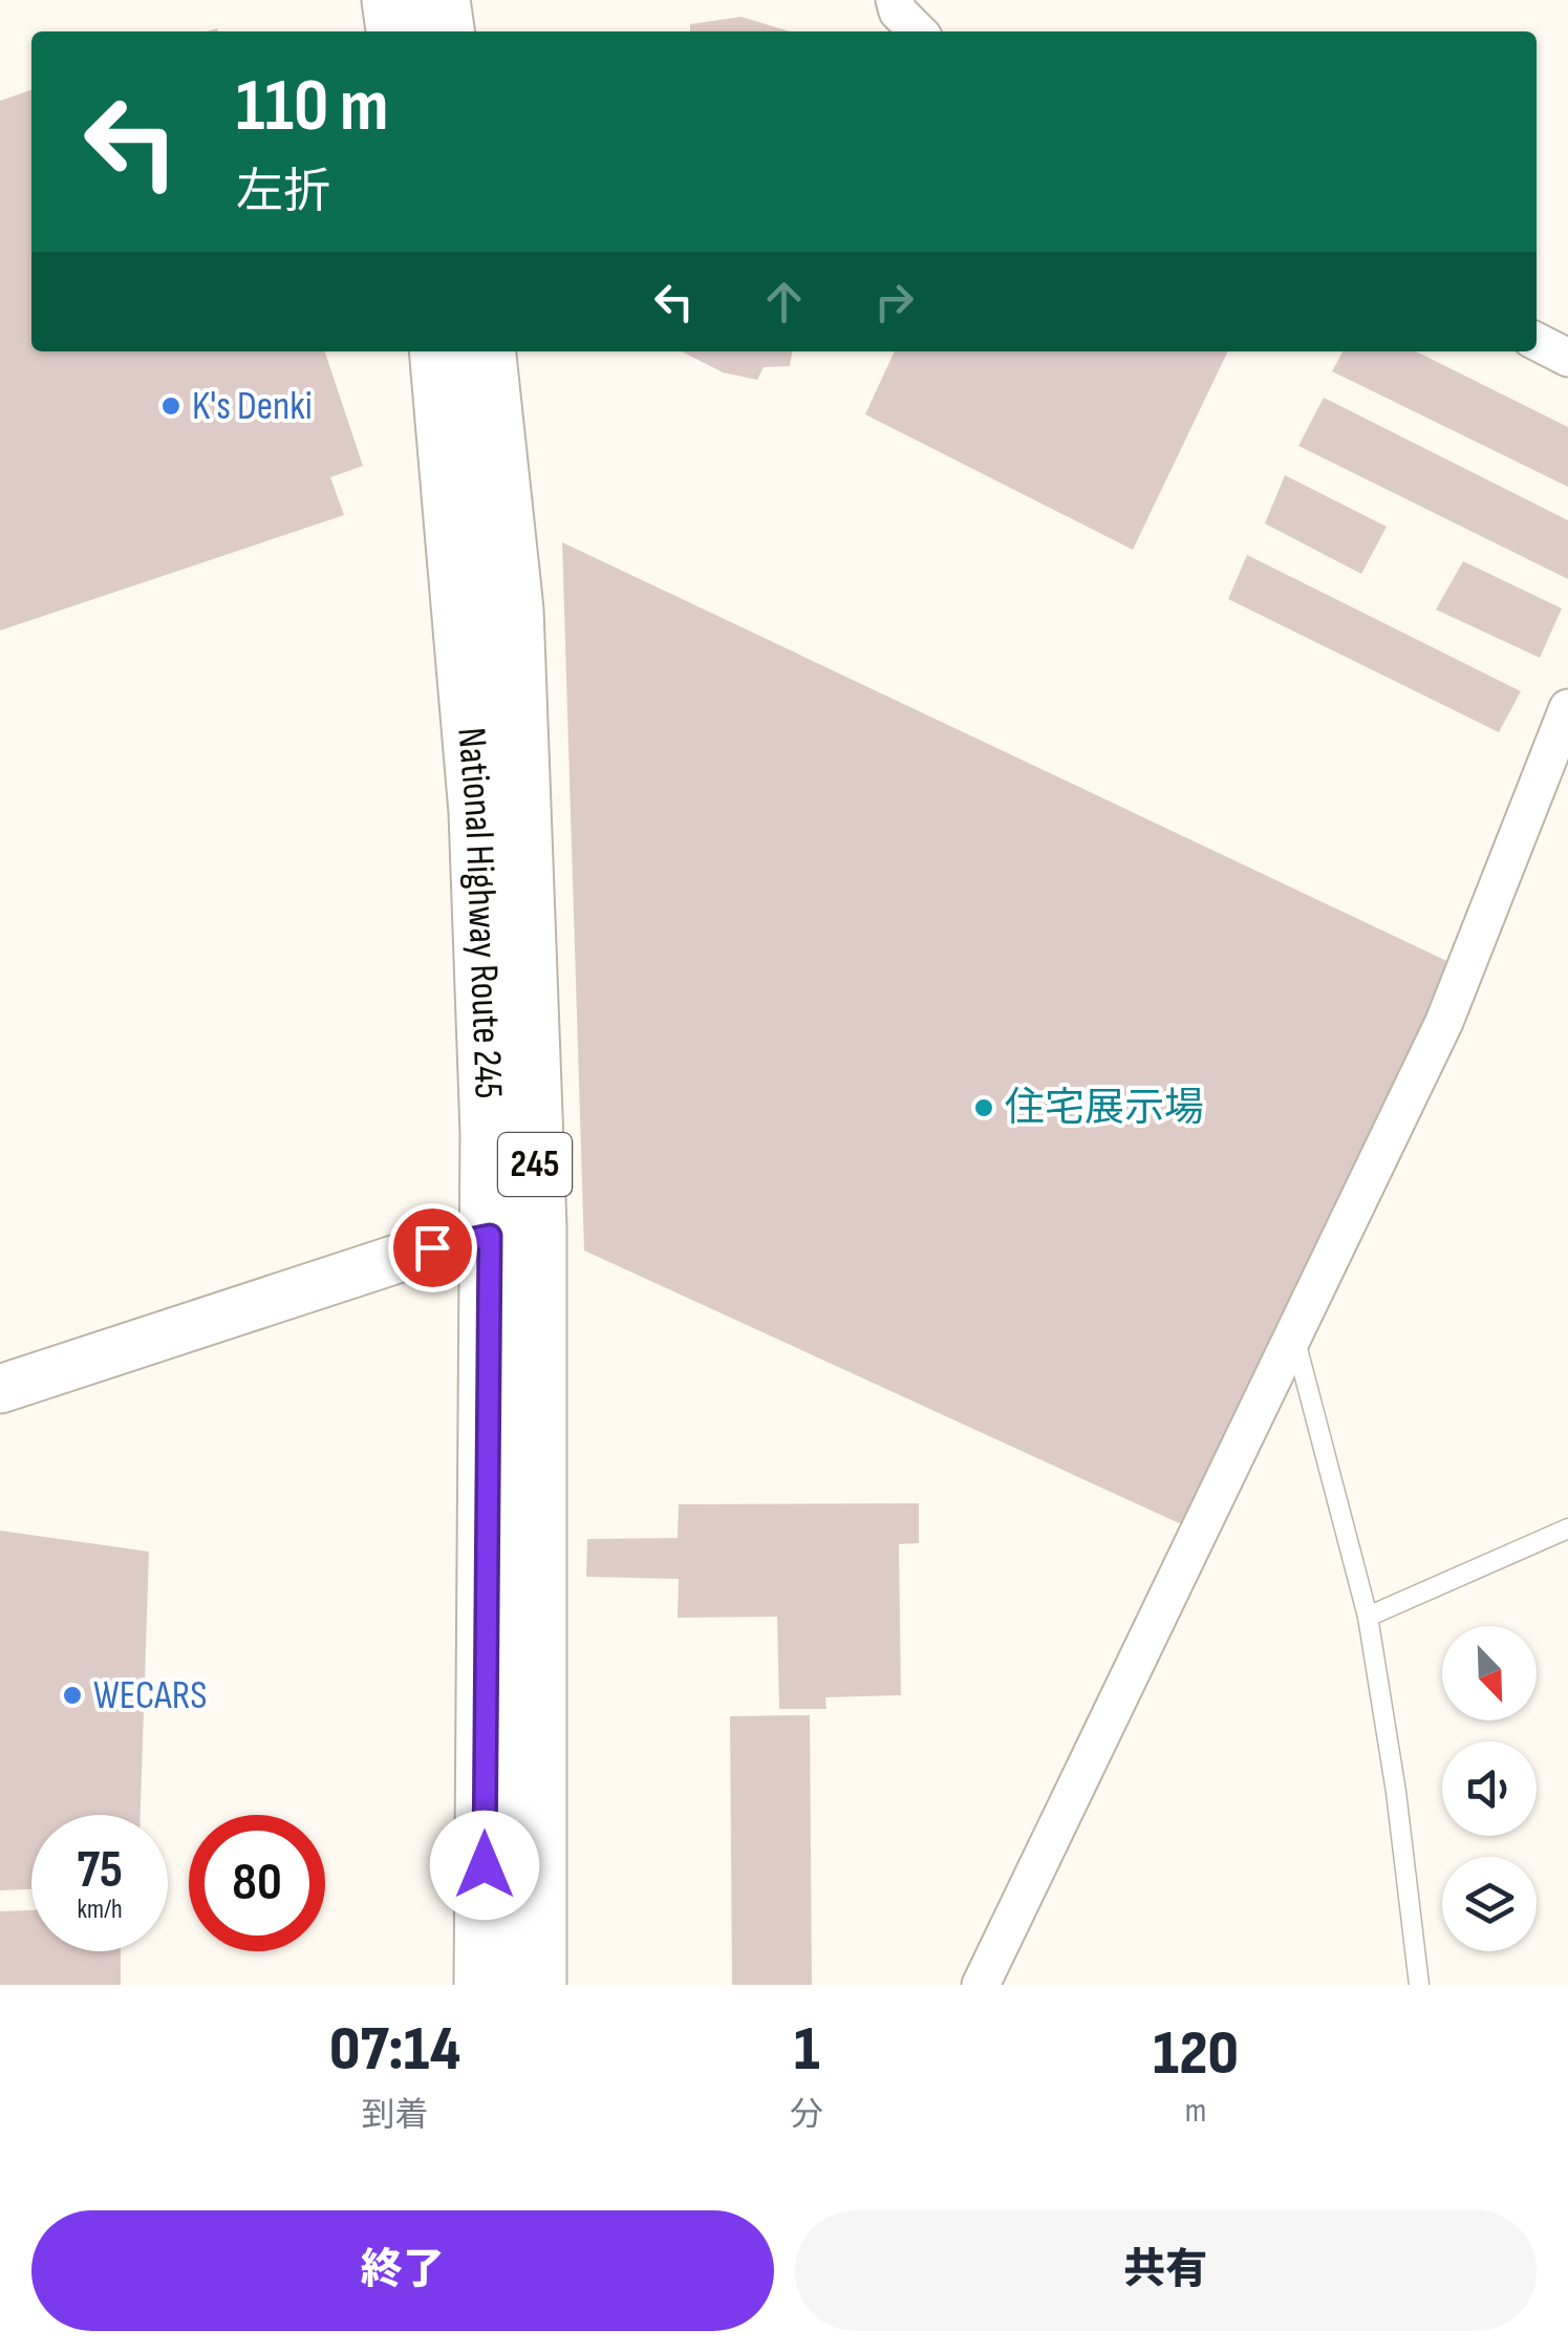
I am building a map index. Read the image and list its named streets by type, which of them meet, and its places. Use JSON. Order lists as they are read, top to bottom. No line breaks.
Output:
{"streets":{"highway":["National Highway Route 245","245"]},"places":["K's Denki","住宅展示場","WECARS"],"north":"bottom right","page":{"turn":["110 m","左折"],"speed":"75 km/h","limit":"80","eta":["07:14","到着","1","分","120","m"],"buttons":["終了","共有"]}}
